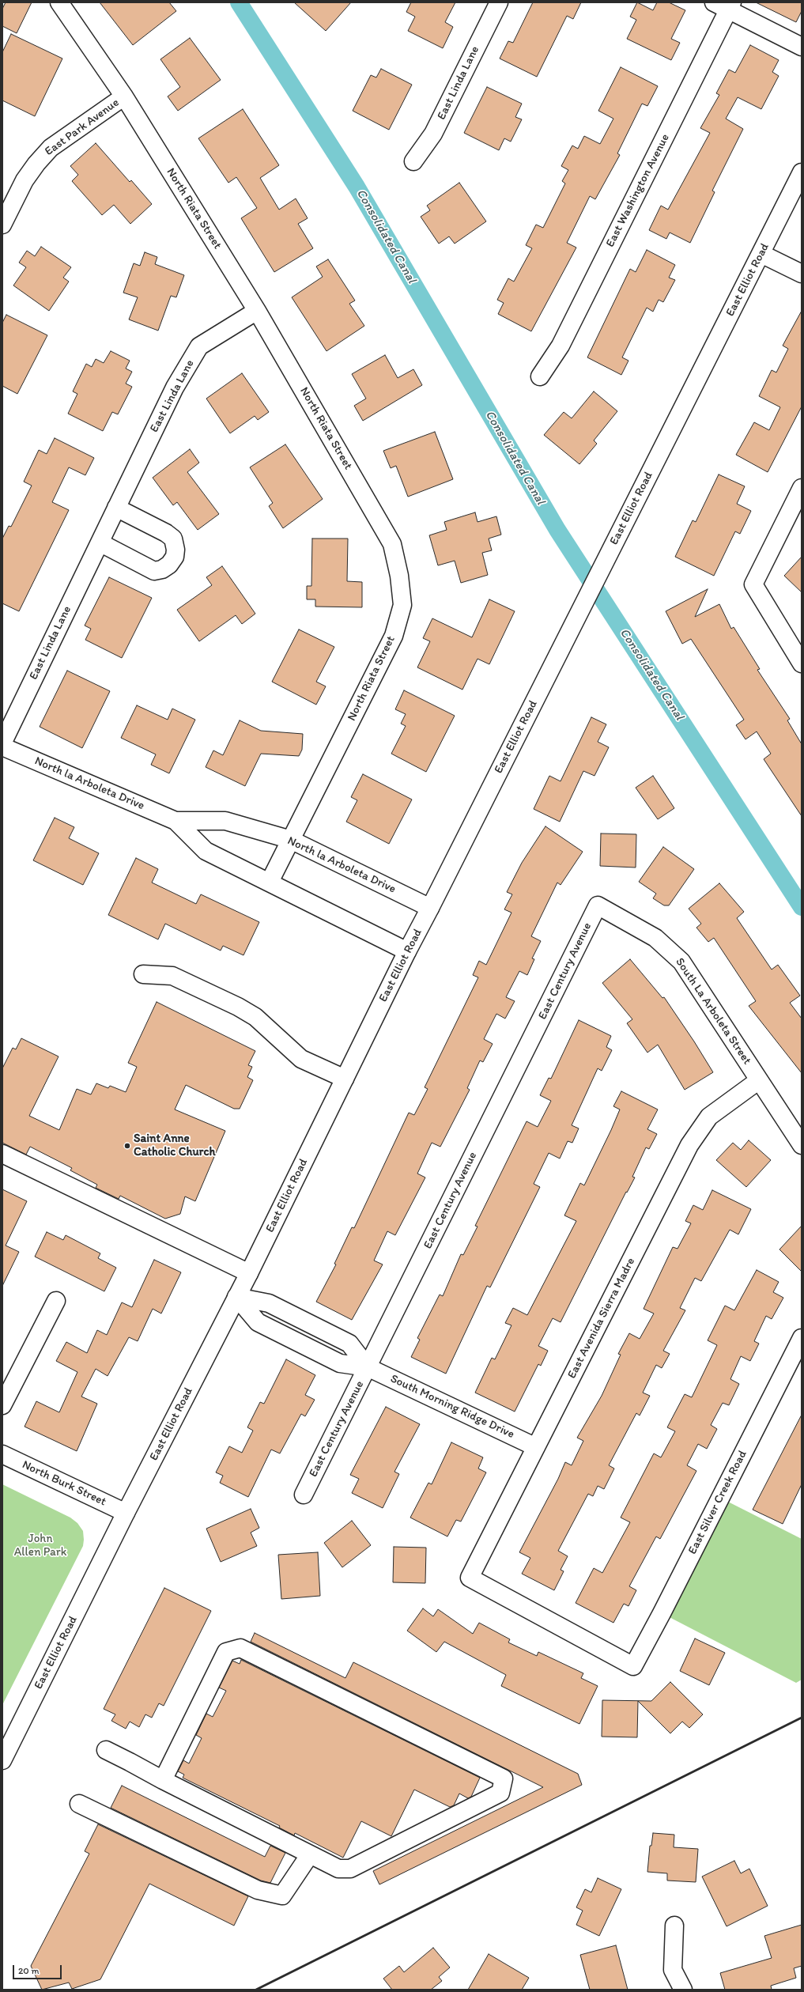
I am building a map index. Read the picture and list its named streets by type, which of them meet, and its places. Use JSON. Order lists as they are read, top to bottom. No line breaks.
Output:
{"streets":{"street":["East Linda Lane","East Park Avenue","East Washington Avenue","North Riata Street","East Elliot Road","North la Arboleta Drive","East Century Avenue","South La Arboleta Street","East Avenida Sierra Madre","South Morning Ridge Drive","North Burk Street","East Silver Creek Road"]},"crossings":[["East Linda Lane","North Riata Street"],["East Park Avenue","North Riata Street"],["North Riata Street","North la Arboleta Drive"],["East Elliot Road","North la Arboleta Drive"],["East Elliot Road","South Morning Ridge Drive"],["East Elliot Road","North Burk Street"],["East Century Avenue","South La Arboleta Street"],["East Century Avenue","South Morning Ridge Drive"],["South La Arboleta Street","East Avenida Sierra Madre"],["East Avenida Sierra Madre","South Morning Ridge Drive"],["East Avenida Sierra Madre","East Silver Creek Road"]],"water":["Consolidated Canal"],"parks":["John Allen Park"],"places":["Saint Anne Catholic Church"],"scale_bar":"20 m"}
